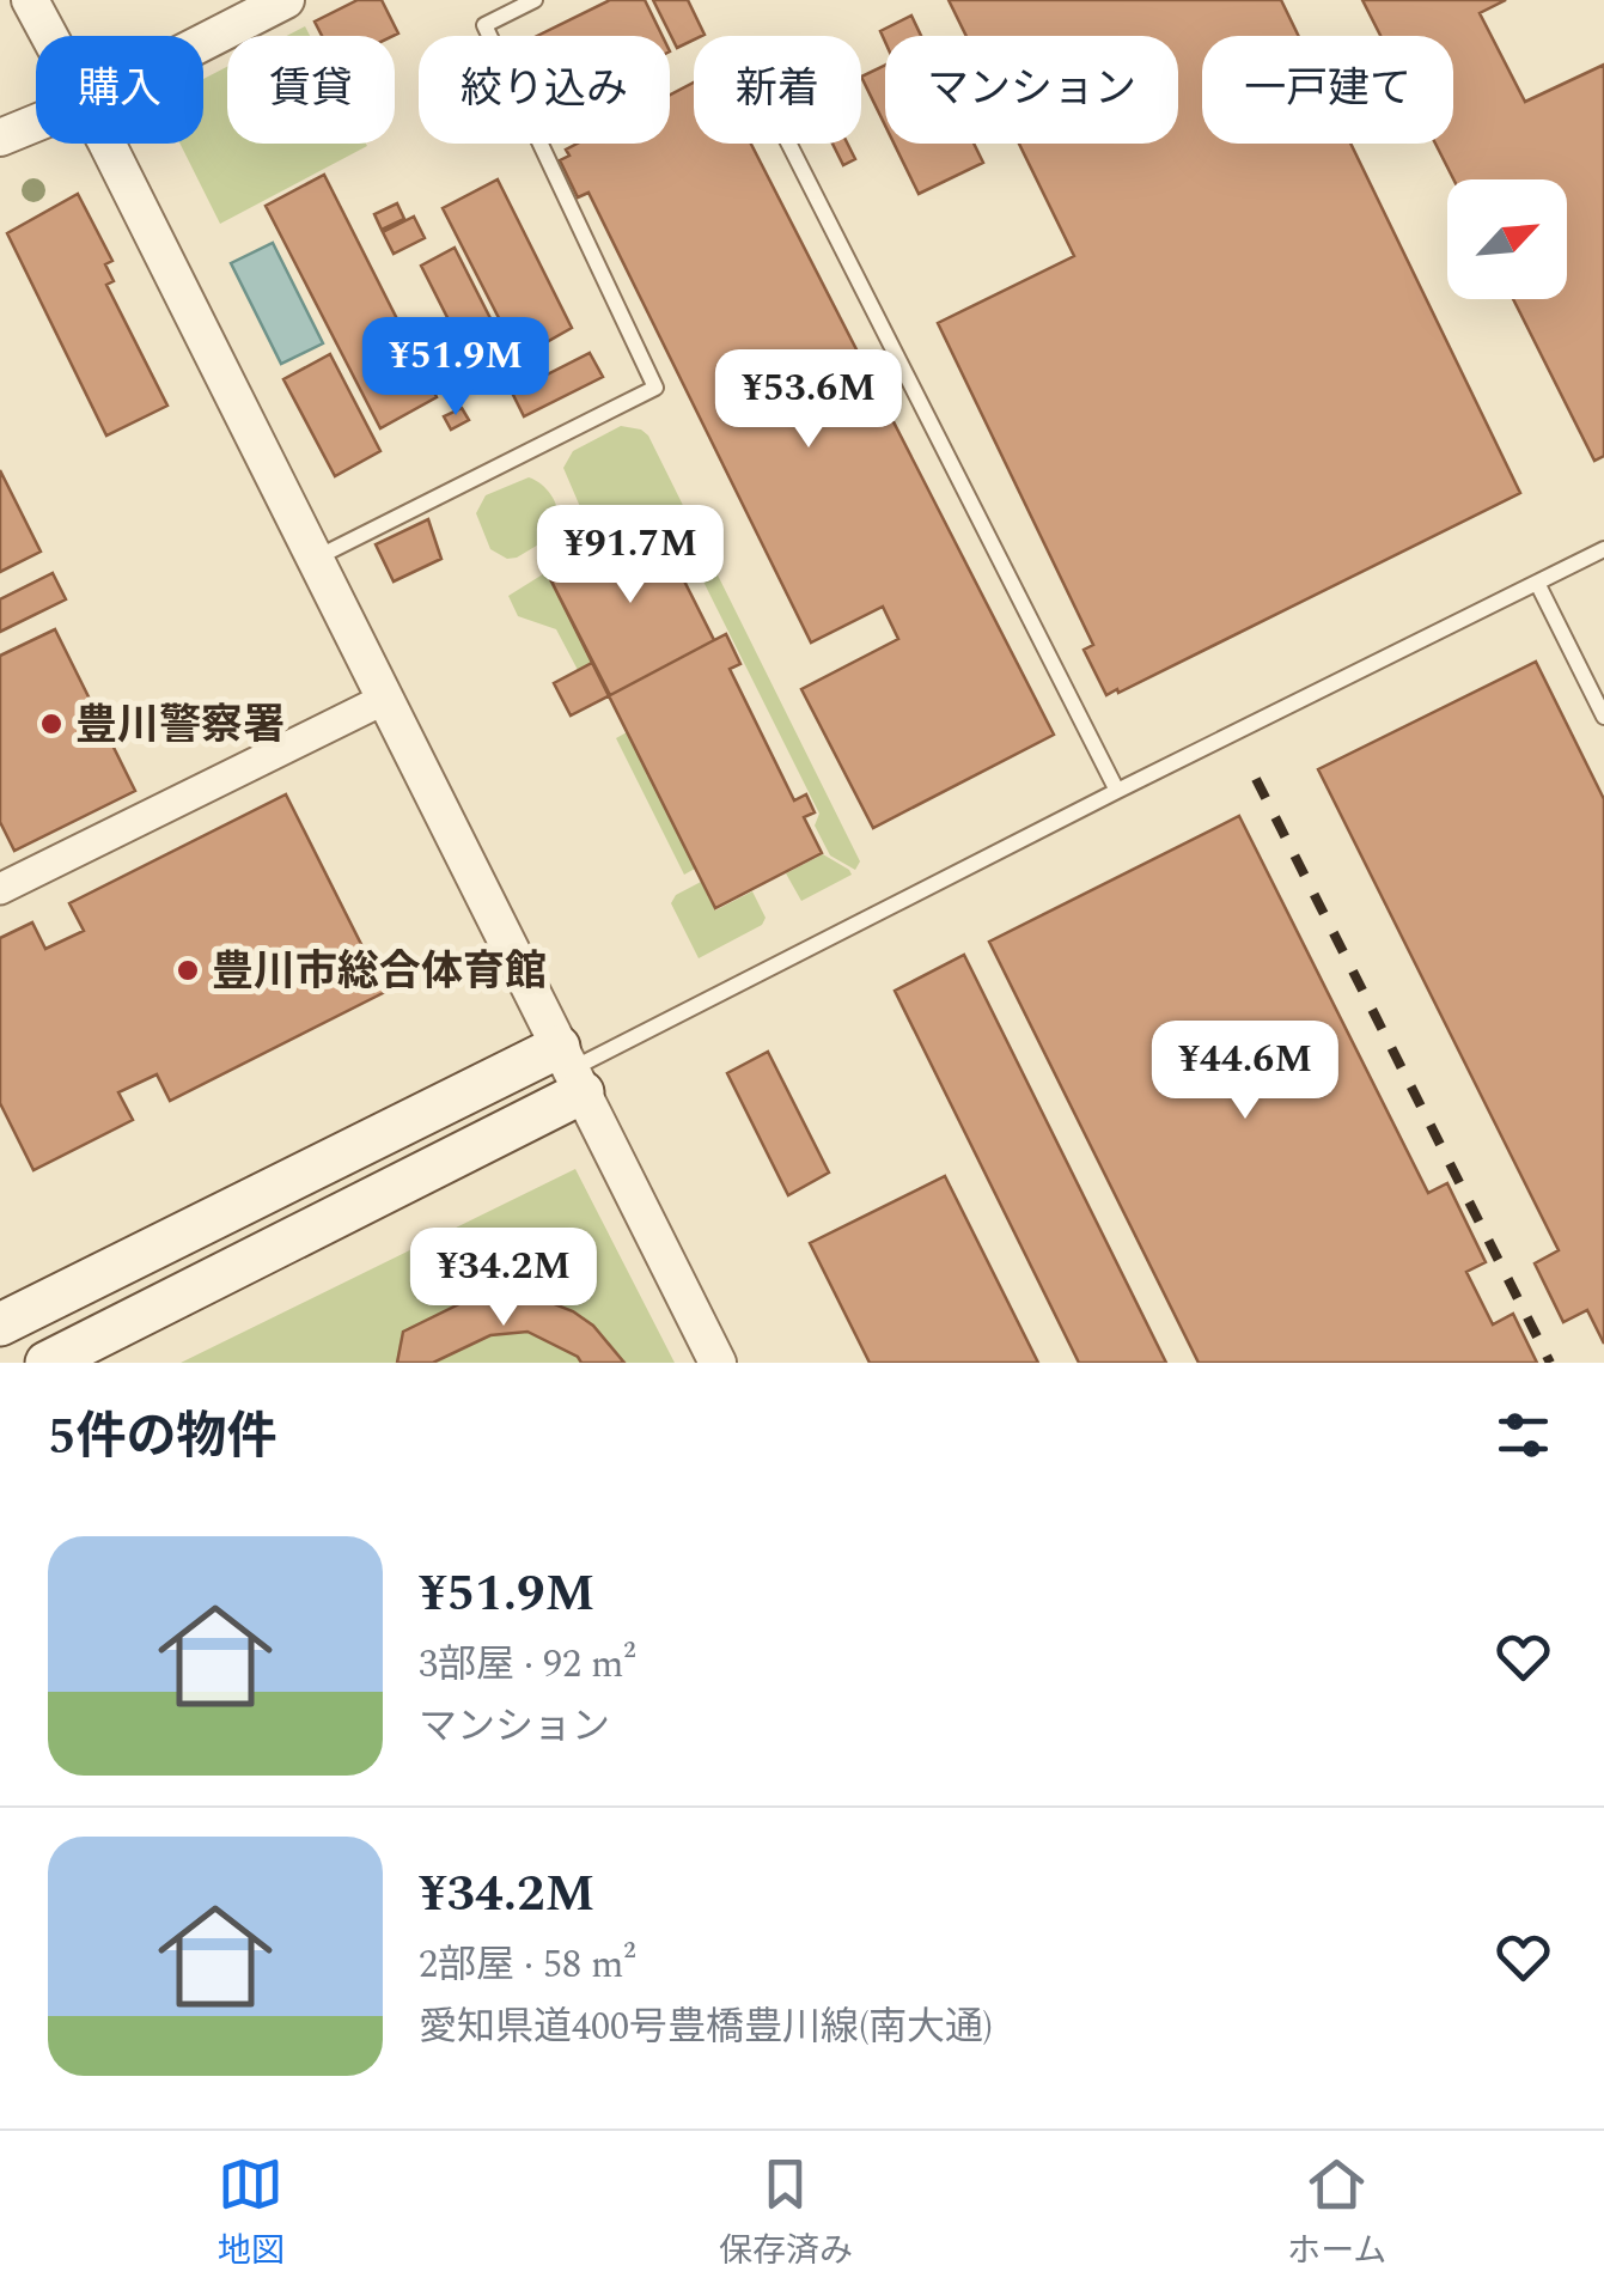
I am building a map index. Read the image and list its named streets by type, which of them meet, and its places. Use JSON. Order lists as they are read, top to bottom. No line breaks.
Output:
{"places":["豊川警察署","豊川市総合体育館"],"north":"top right","page":{"chip":["購入","賃貸","絞り込み","新着","マンション","一戸建て"],"price":["¥51.9M","¥53.6M","¥91.7M","¥44.6M","¥34.2M"],"heading":"5件の物件","list":[{"name":"¥51.9M","note":"3部屋 · 92 m² · マンション"},{"name":"¥34.2M","note":"2部屋 · 58 m² · 愛知県道400号豊橋豊川線(南大通)"}],"tabs":["地図","保存済み","ホーム"]}}
